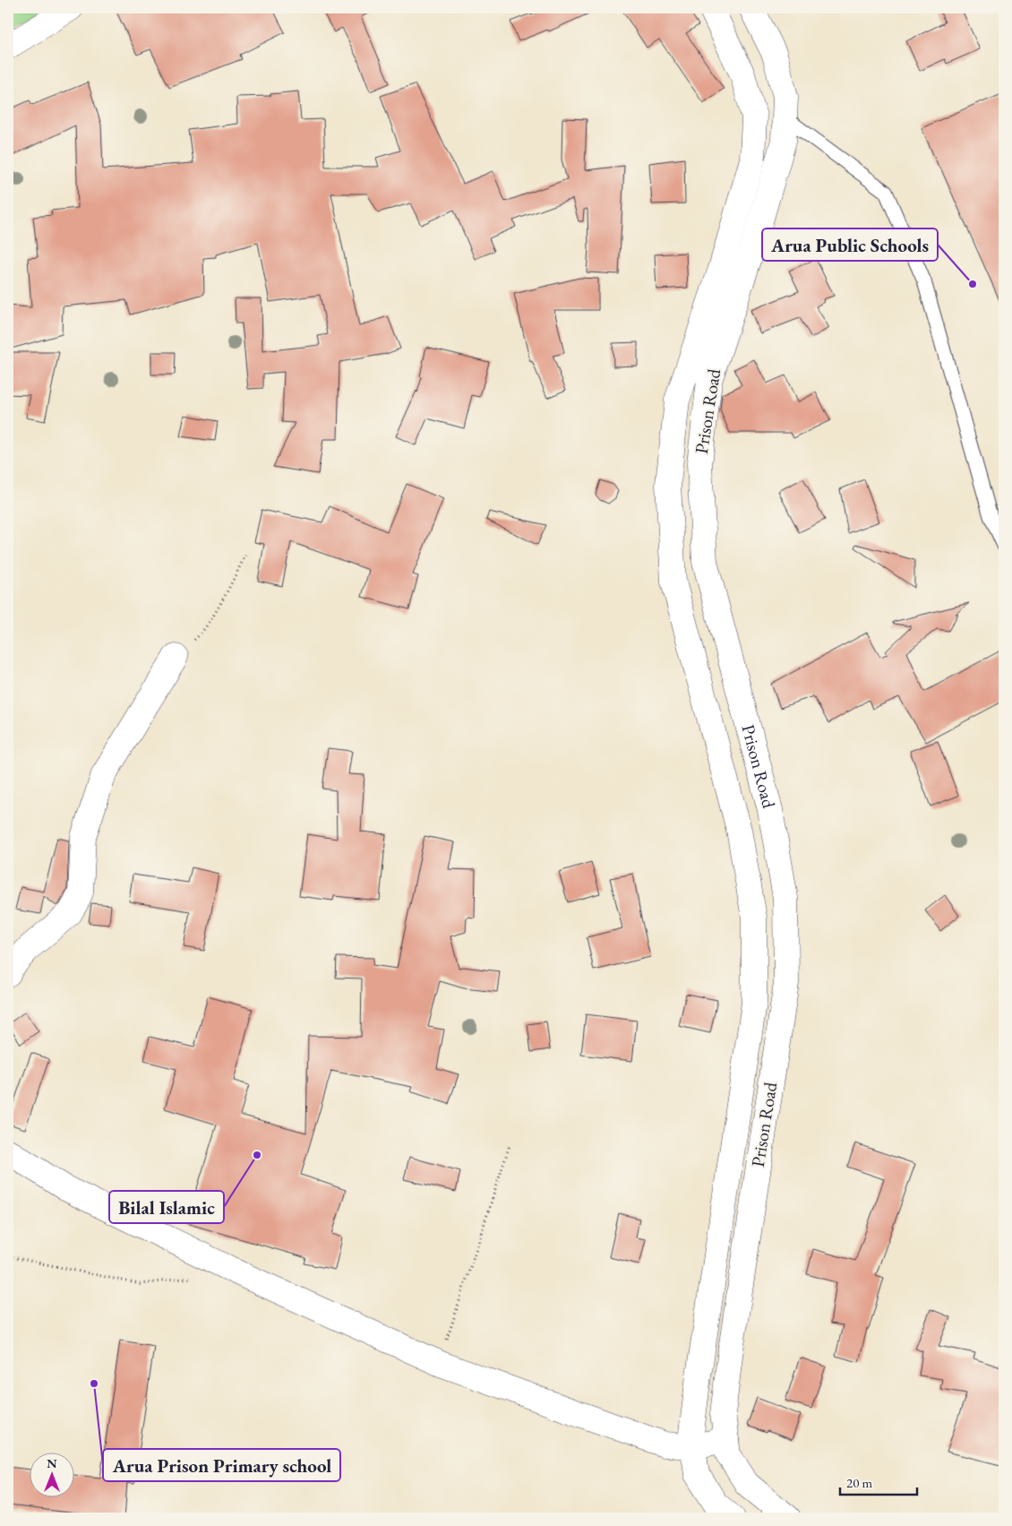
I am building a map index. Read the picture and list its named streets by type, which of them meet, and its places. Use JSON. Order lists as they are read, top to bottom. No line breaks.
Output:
{"streets":{"street":["Prison Road"]},"places":["Arua Public Schools","Bilal Islamic","Arua Prison Primary school"],"scale_bar":"20 m","north":"top"}
